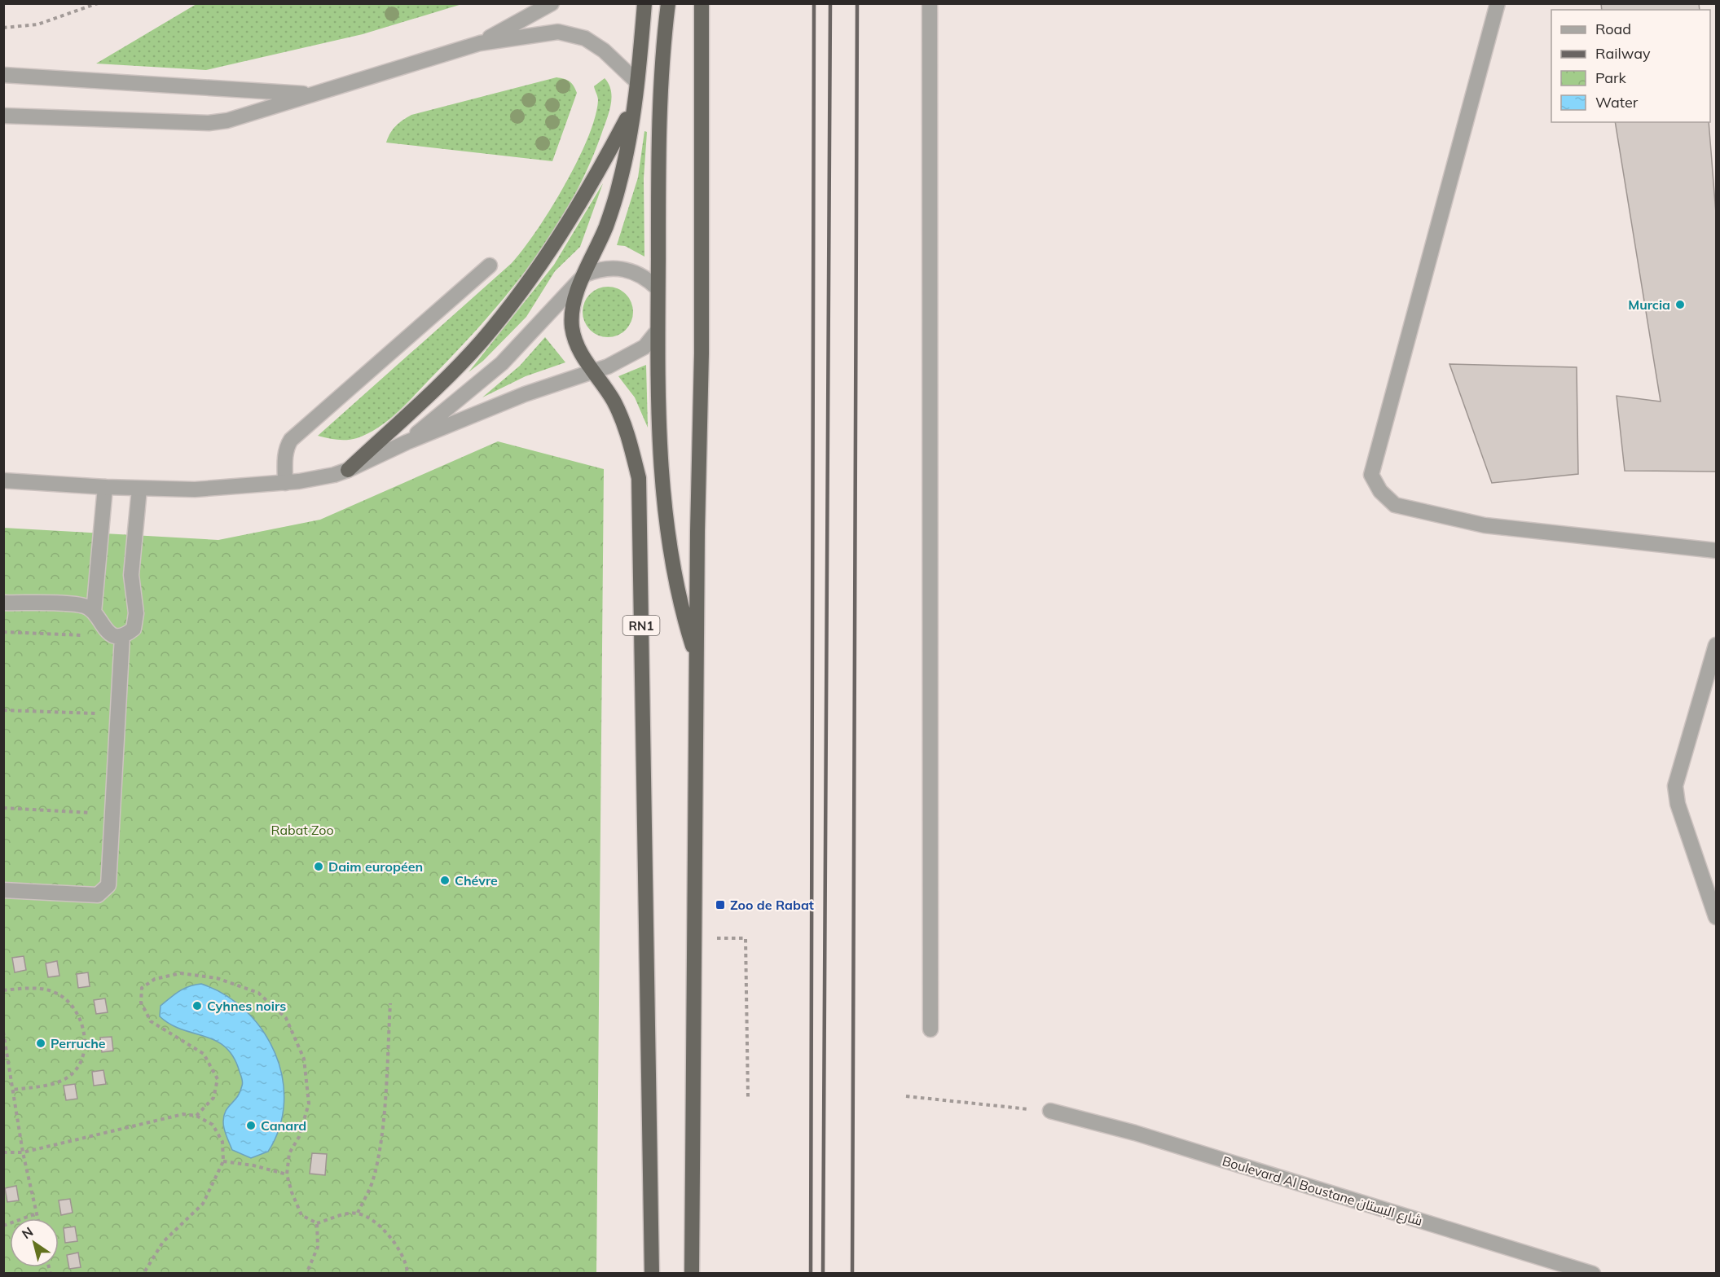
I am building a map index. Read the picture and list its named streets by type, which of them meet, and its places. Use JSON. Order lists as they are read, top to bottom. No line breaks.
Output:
{"streets":{"highway":["RN1"],"street":["Boulevard Al Boustane شارع البستان"]},"parks":["Rabat Zoo"],"places":{"other":["Murcia","Daim européen","Chévre","Cyhnes noirs","Perruche","Canard"],"transit":["Zoo de Rabat"]},"legend":["Road","Railway","Park","Water"],"north":"top left"}
